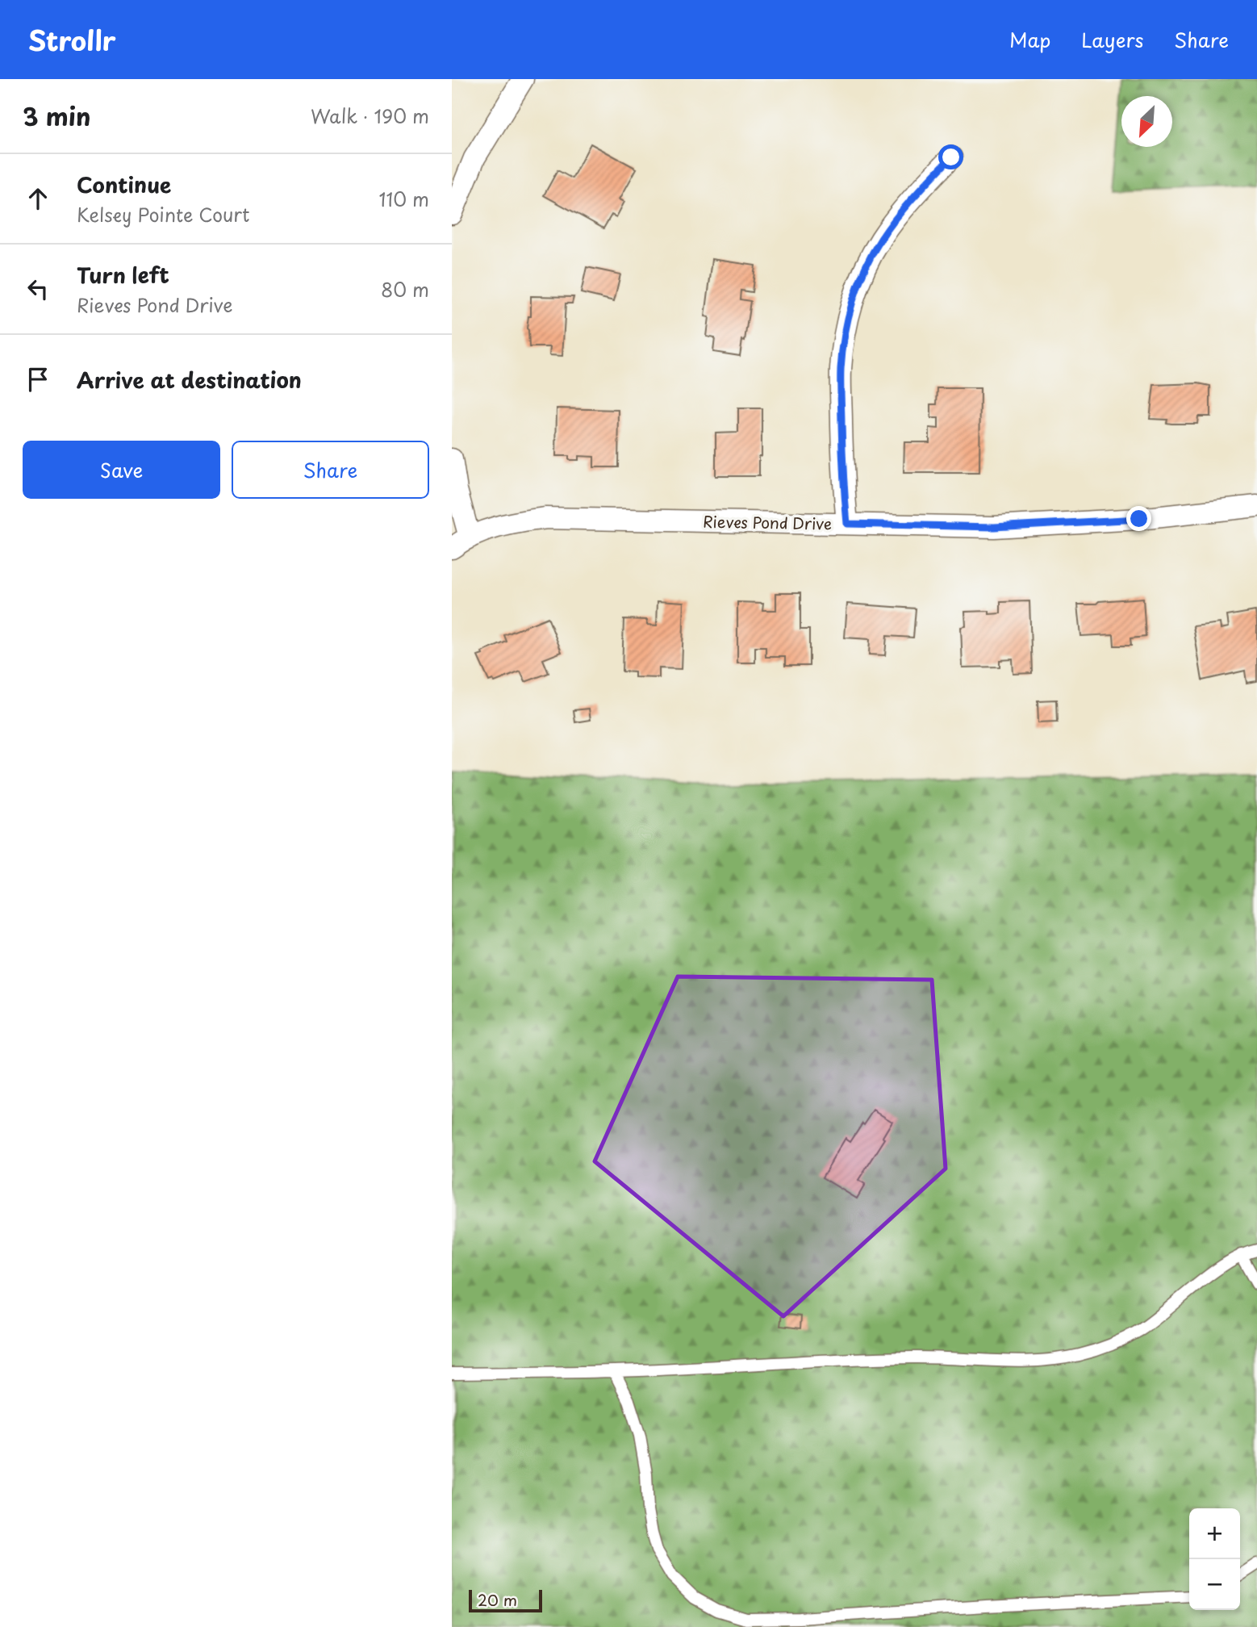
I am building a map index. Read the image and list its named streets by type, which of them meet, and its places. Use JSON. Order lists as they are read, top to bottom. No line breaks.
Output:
{"streets":{"street":["Rieves Pond Drive"]},"scale_bar":"20 m","north":"bottom left","page":{"header":"Strollr","nav":["Map","Layers","Share"],"heading":["3 min","Walk · 190 m"],"list":[["Continue","Kelsey Pointe Court","110 m"],["Turn left","Rieves Pond Drive","80 m"],"Arrive at destination"],"buttons":["Save","Share"],"map_buttons":["+","−"],"scale":"20 m"}}
